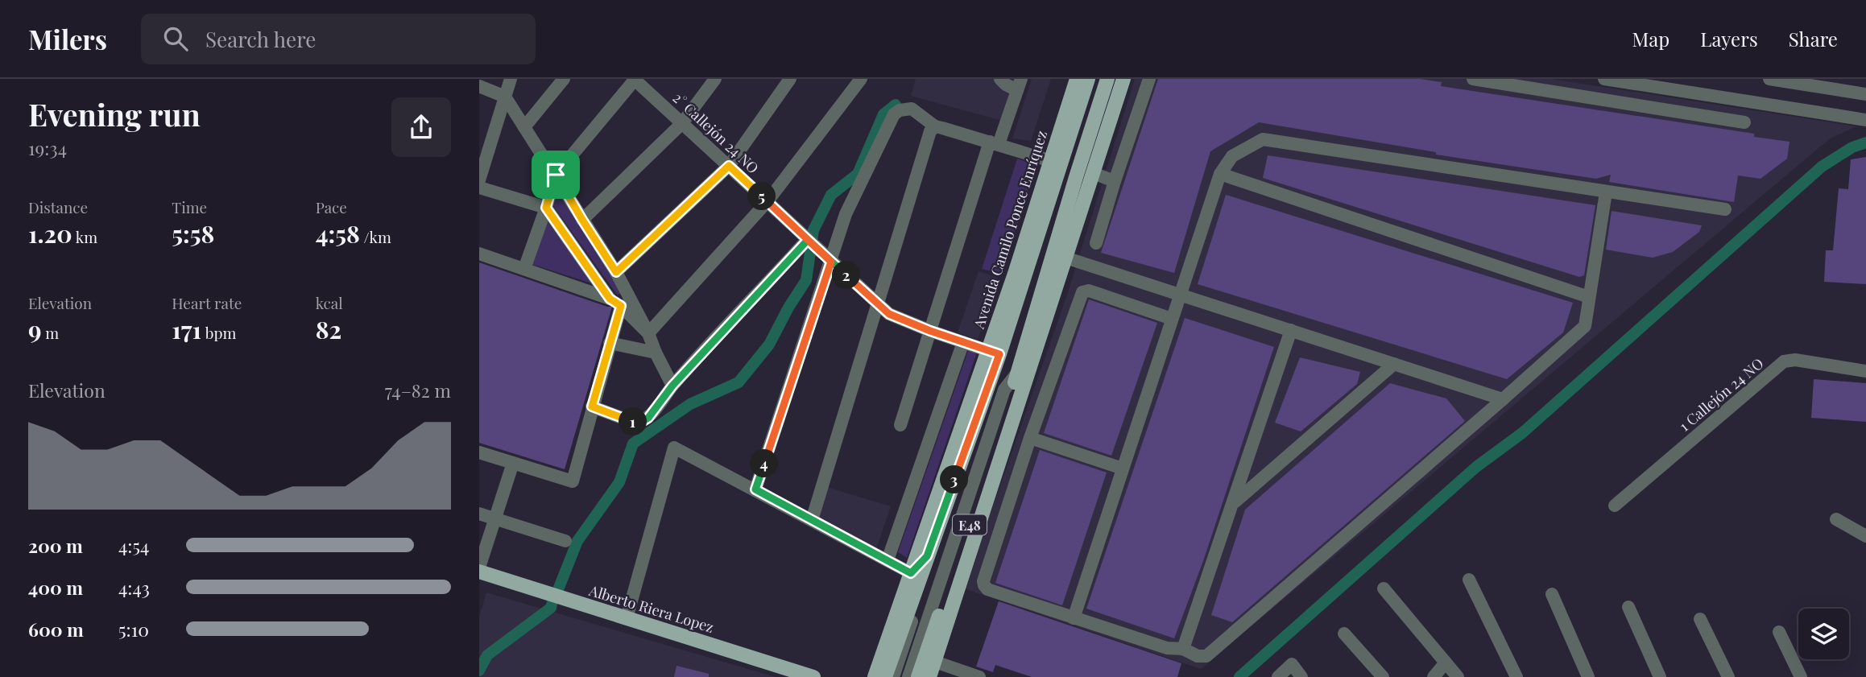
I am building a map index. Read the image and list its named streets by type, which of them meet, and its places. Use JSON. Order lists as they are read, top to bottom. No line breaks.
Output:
{"streets":{"main road":["Avenida Camilo Ponce Enríquez","E48","Alberto Riera Lopez"],"street":["2° Callejón 24 NO","1 Callejón 24 NO"]},"crossings":[["2° Callejón 24 NO","Avenida Camilo Ponce Enríquez"]],"page":{"header":"Milers","search":"Search here","nav":["Map","Layers","Share"],"heading":["Evening run","19:34"],"stats":[["Distance","1.20 km"],["Time","5:58"],["Pace","4:58 /km"],["Elevation","9 m"],["Heart rate","171 bpm"],["kcal","82"]],"pins":["5","2","1","4","3"],"chart":["Elevation","74–82 m"],"list":[{"name":"200 m","note":"4:54"},{"name":"400 m","note":"4:43"},{"name":"600 m","note":"5:10"}]}}
